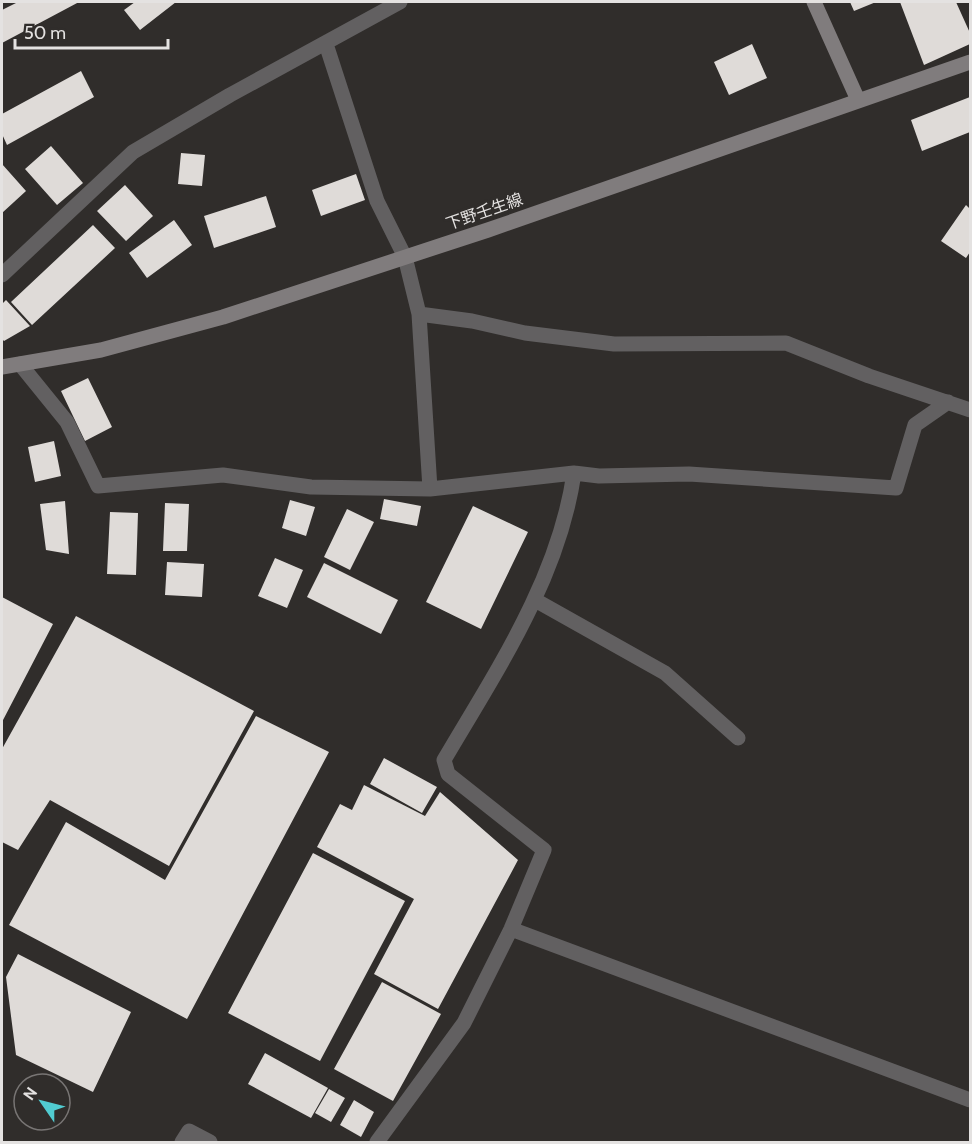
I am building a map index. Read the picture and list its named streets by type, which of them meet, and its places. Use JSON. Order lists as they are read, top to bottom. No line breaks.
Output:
{"streets":{"main road":["下野壬生線"]},"scale_bar":"50 m","north":"top left"}
